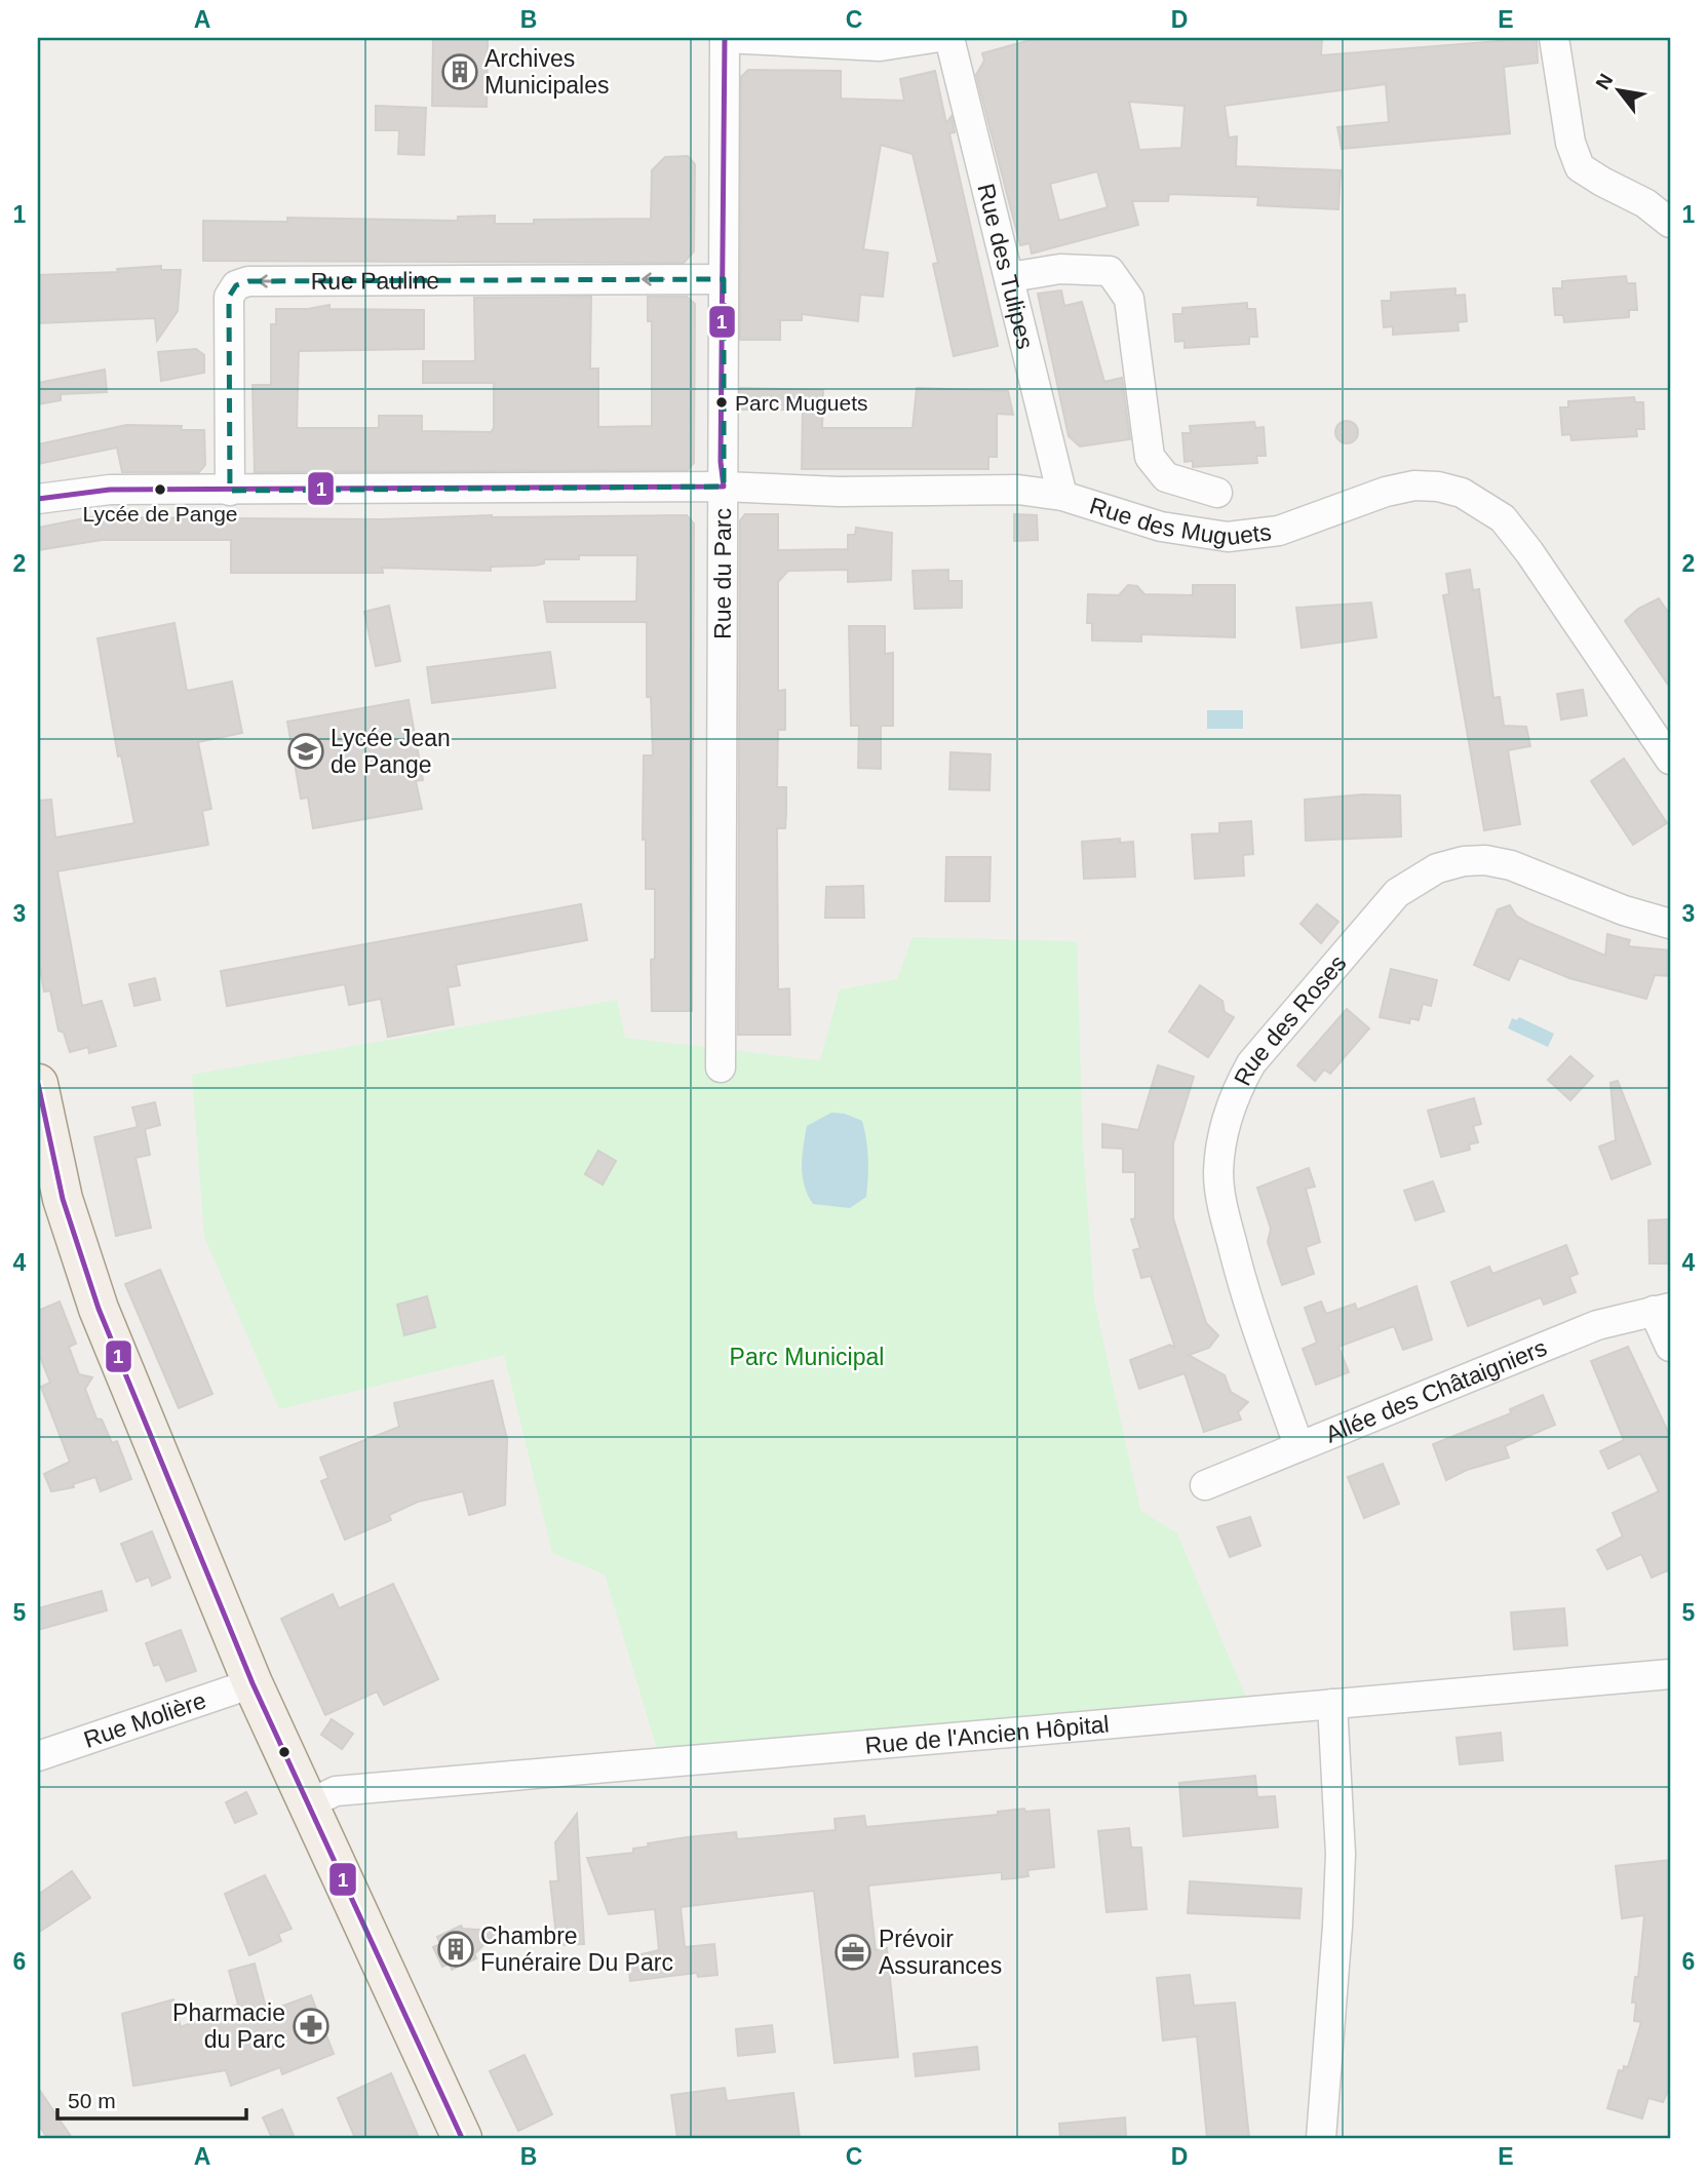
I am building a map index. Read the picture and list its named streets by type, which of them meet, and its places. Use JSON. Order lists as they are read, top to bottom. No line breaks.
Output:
{"streets":{"street":["Rue des Tulipes","Rue Pauline","Rue des Muguets","Rue du Parc","Rue des Roses","Allée des Châtaigniers","Rue Molière","Rue de l'Ancien Hôpital"]},"crossings":[["Rue des Tulipes","Rue des Muguets"],["Rue Pauline","Rue des Muguets"],["Rue Pauline","Rue du Parc"],["Rue des Muguets","Rue du Parc"],["Rue des Roses","Allée des Châtaigniers"]],"parks":["Parc Municipal"],"places":{"building":["Archives Municipales","Chambre Funéraire Du Parc"],"other":["Parc Muguets","Lycée de Pange"],"school or university":["Lycée Jean de Pange"],"office":["Prévoir Assurances"],"pharmacy":["Pharmacie du Parc"]},"lines":["transit line 1"],"scale_bar":"50 m","north":"top left","grid":{"columns":["A","B","C","D","E"],"rows":["1","2","3","4","5","6"]}}
